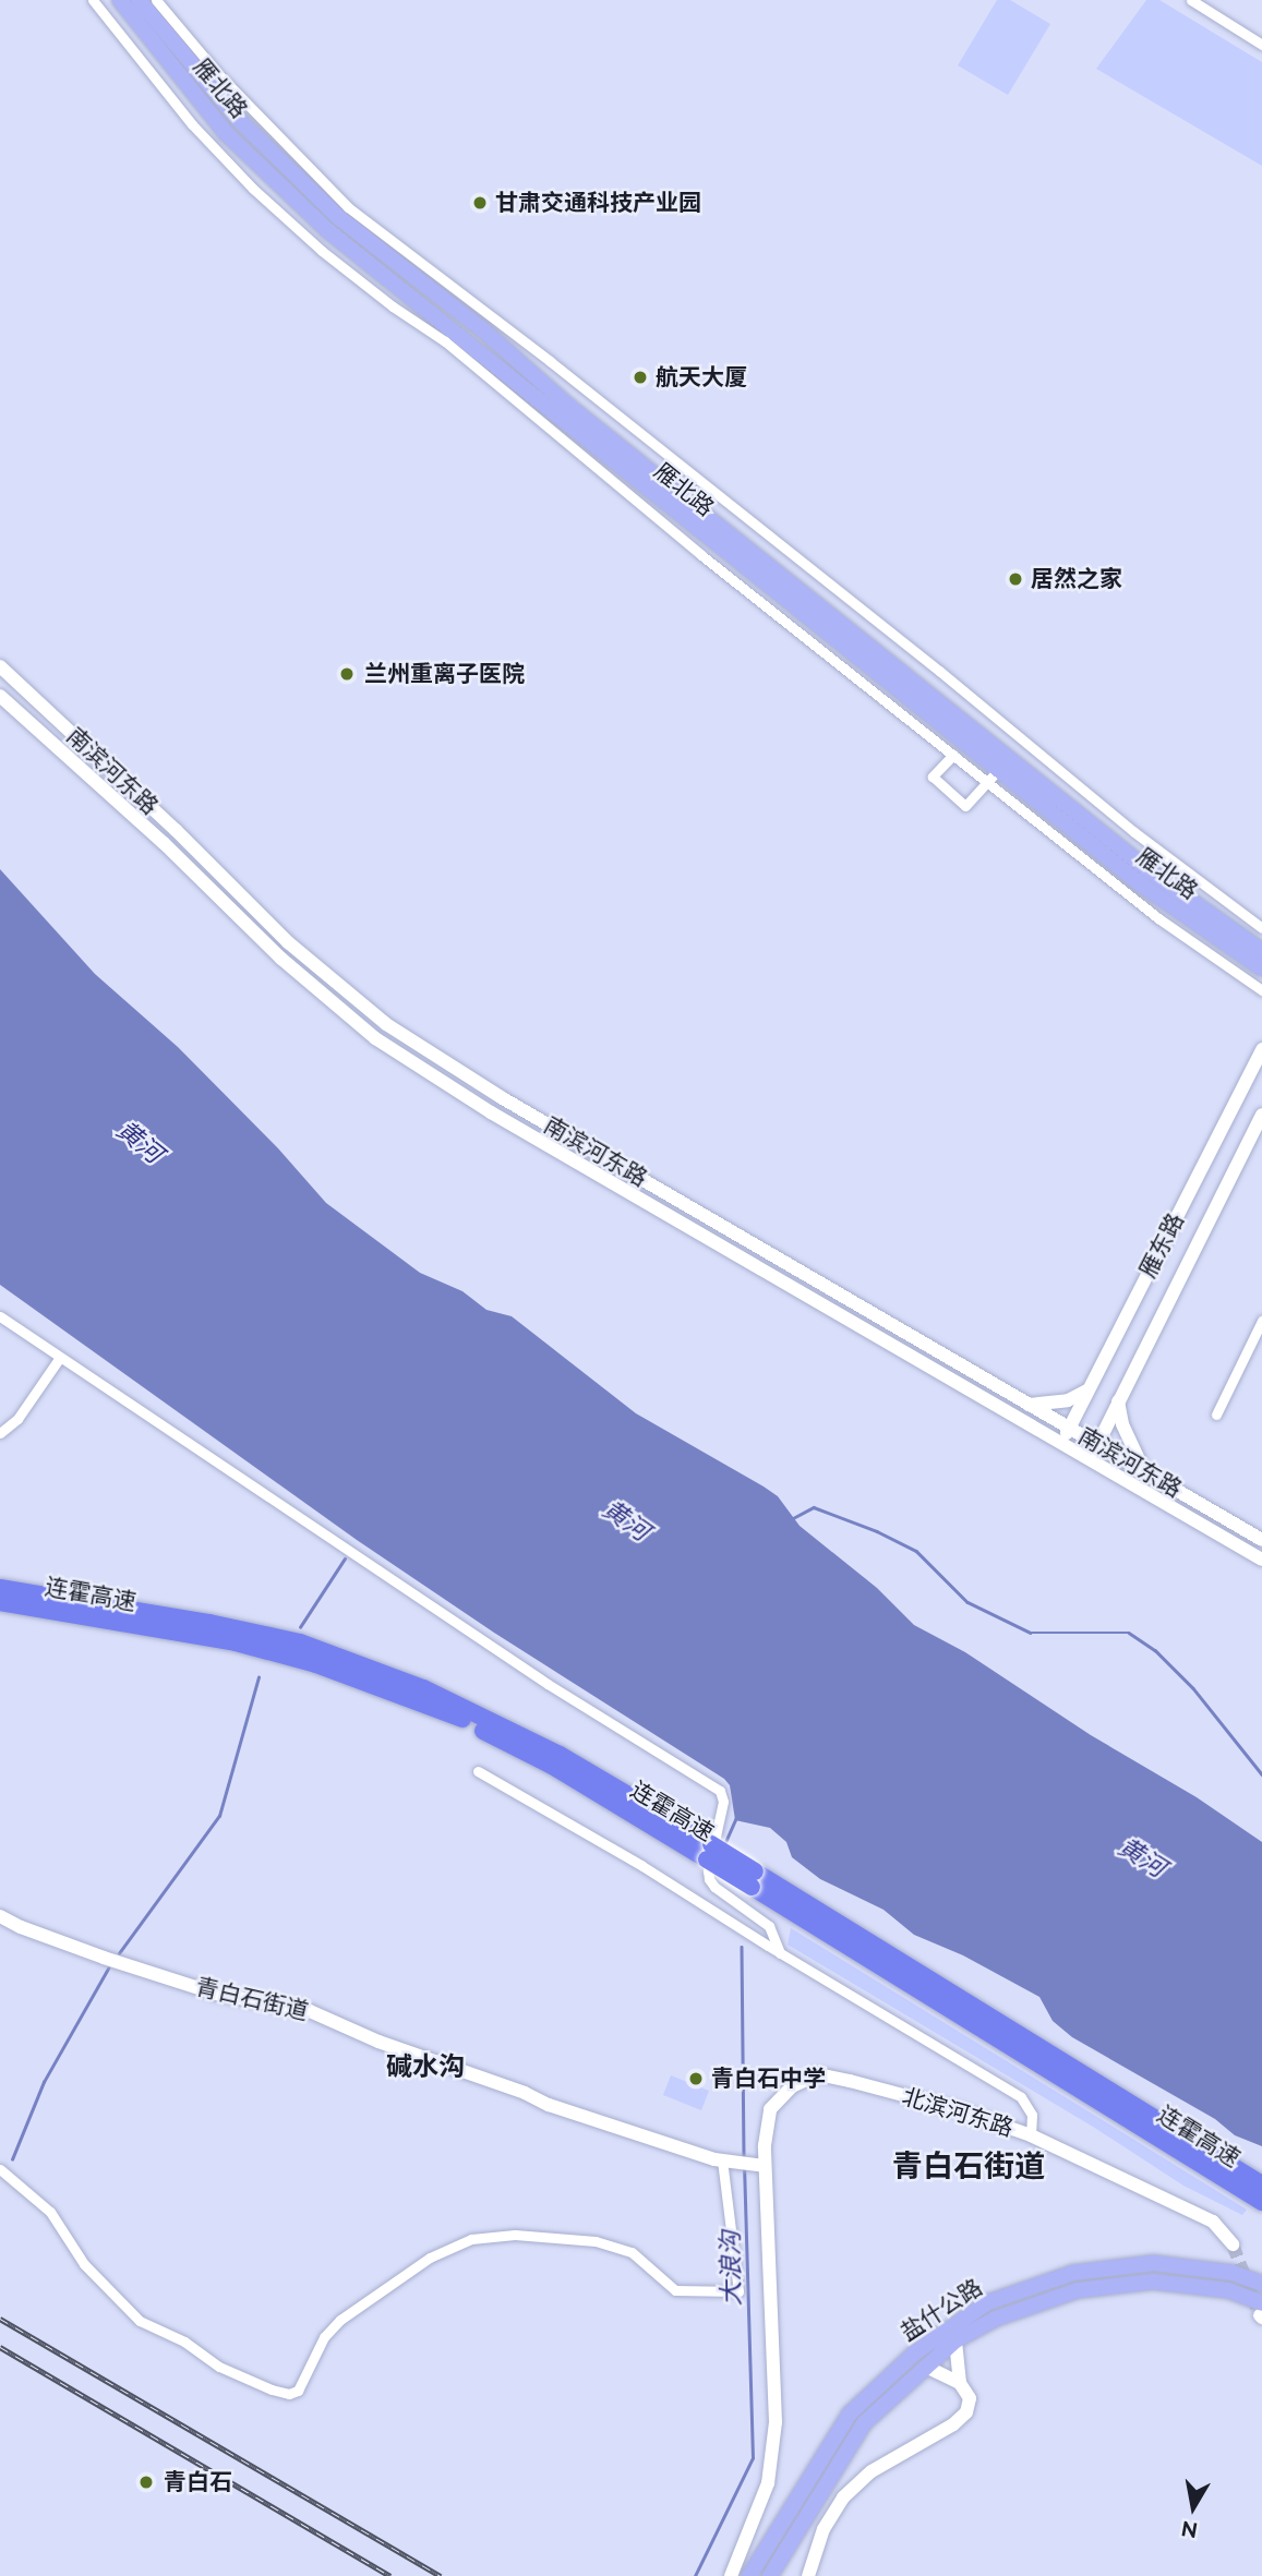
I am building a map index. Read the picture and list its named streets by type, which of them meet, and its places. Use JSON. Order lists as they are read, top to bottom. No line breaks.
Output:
{"streets":{"highway":["连霍高速"],"main road":["雁北路","南滨河东路","雁东路","青白石街道","北滨河东路","盐什公路"]},"crossings":[["南滨河东路","雁东路"],["青白石街道","北滨河东路"]],"districts":["碱水沟","青白石街道"],"water":["黄河","大浪沟"],"places":["甘肃交通科技产业园","航天大厦","居然之家","兰州重离子医院","青白石中学","青白石"],"north":"bottom"}
